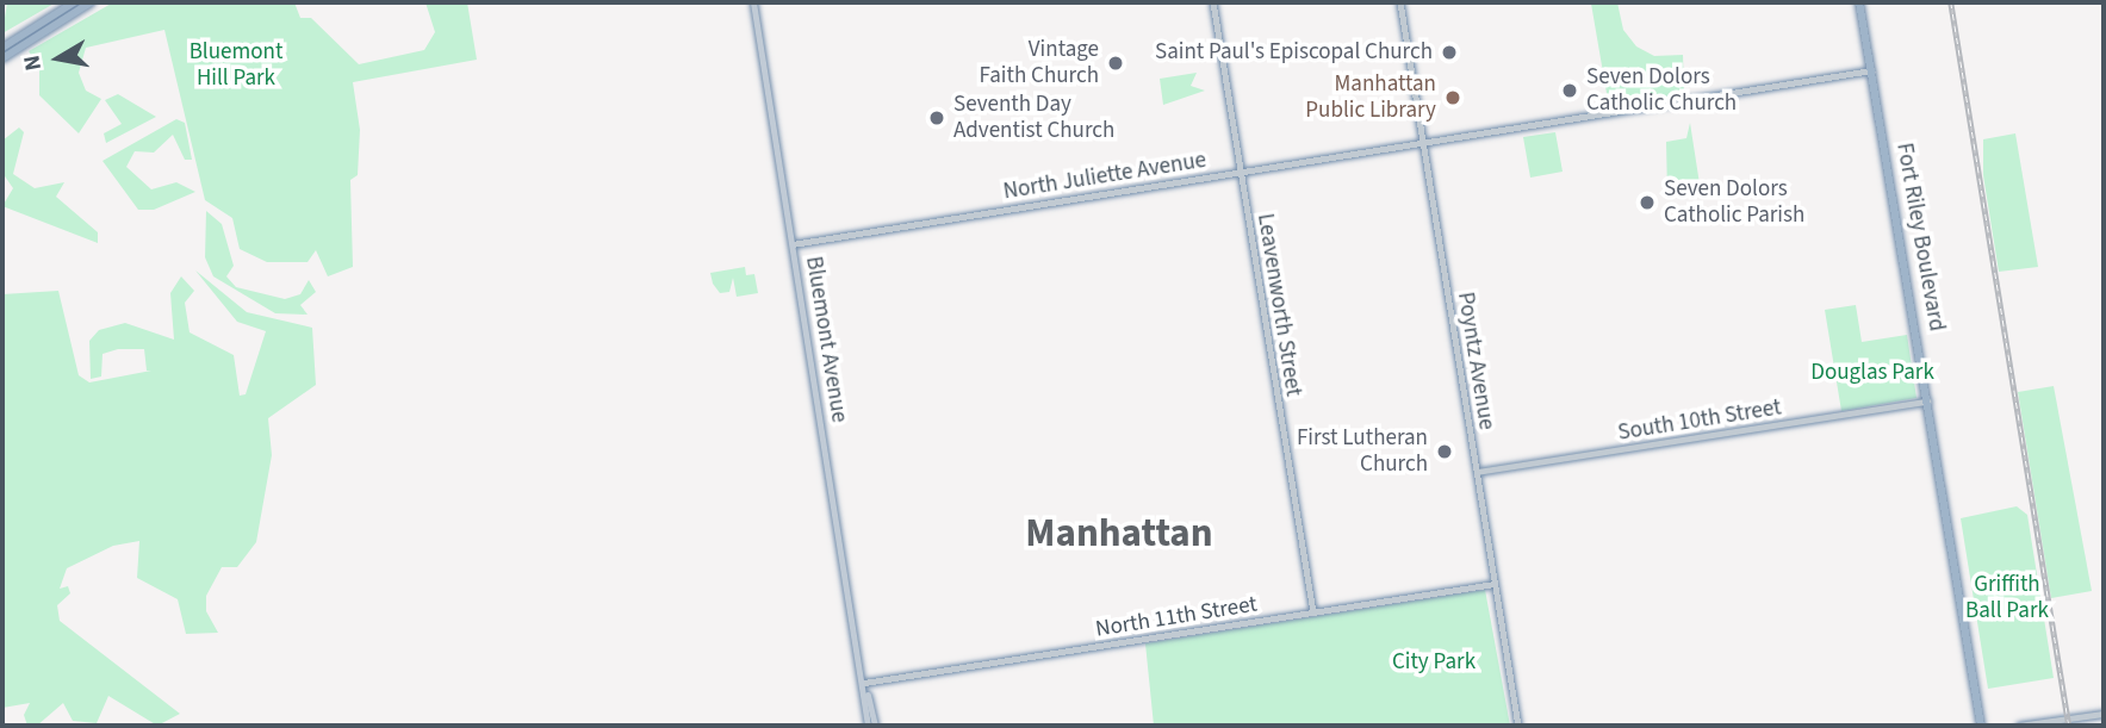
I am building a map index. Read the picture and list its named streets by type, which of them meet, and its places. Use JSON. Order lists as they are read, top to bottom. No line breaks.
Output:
{"streets":{"highway":["Fort Riley Boulevard"],"main road":["Bluemont Avenue"],"street":["North Juliette Avenue","Leavenworth Street","Poyntz Avenue","South 10th Street","North 11th Street"]},"crossings":[["North Juliette Avenue","Fort Riley Boulevard"],["North Juliette Avenue","Leavenworth Street"],["North Juliette Avenue","Bluemont Avenue"],["North Juliette Avenue","Poyntz Avenue"],["Fort Riley Boulevard","South 10th Street"],["Leavenworth Street","North 11th Street"],["Bluemont Avenue","North 11th Street"],["Poyntz Avenue","South 10th Street"],["Poyntz Avenue","North 11th Street"]],"districts":["Manhattan"],"parks":["Bluemont Hill Park","Douglas Park","Griffith Ball Park","City Park"],"places":["Saint Paul's Episcopal Church","Vintage Faith Church","Seven Dolors Catholic Church","Manhattan Public Library","Seventh Day Adventist Church","Seven Dolors Catholic Parish","First Lutheran Church"],"north":"left"}
